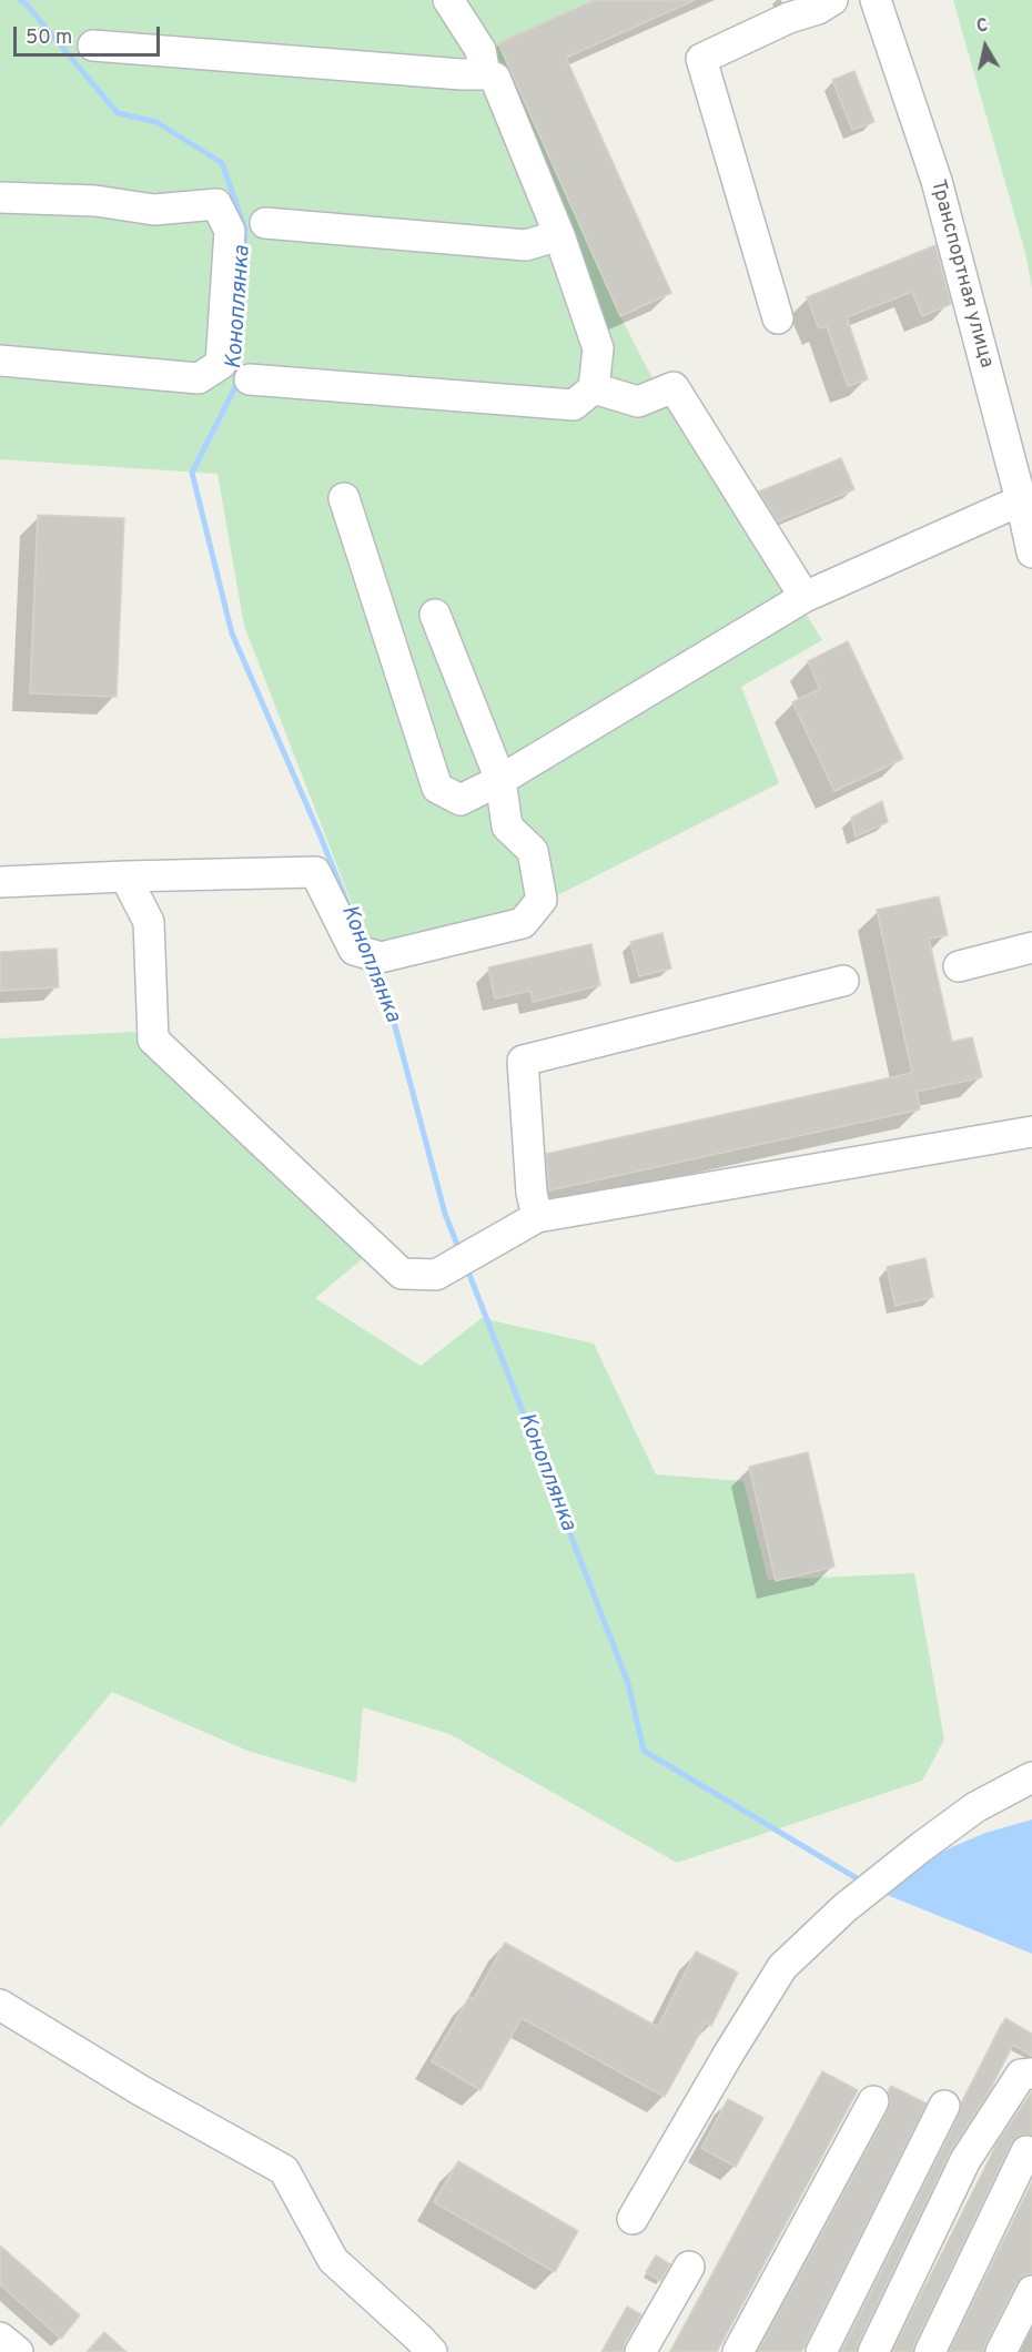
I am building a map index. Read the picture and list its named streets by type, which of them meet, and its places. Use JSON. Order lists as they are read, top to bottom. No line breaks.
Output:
{"streets":{"street":["Транспортная улица"]},"water":["Коноплянка"],"scale_bar":"50 m","north":"top"}
